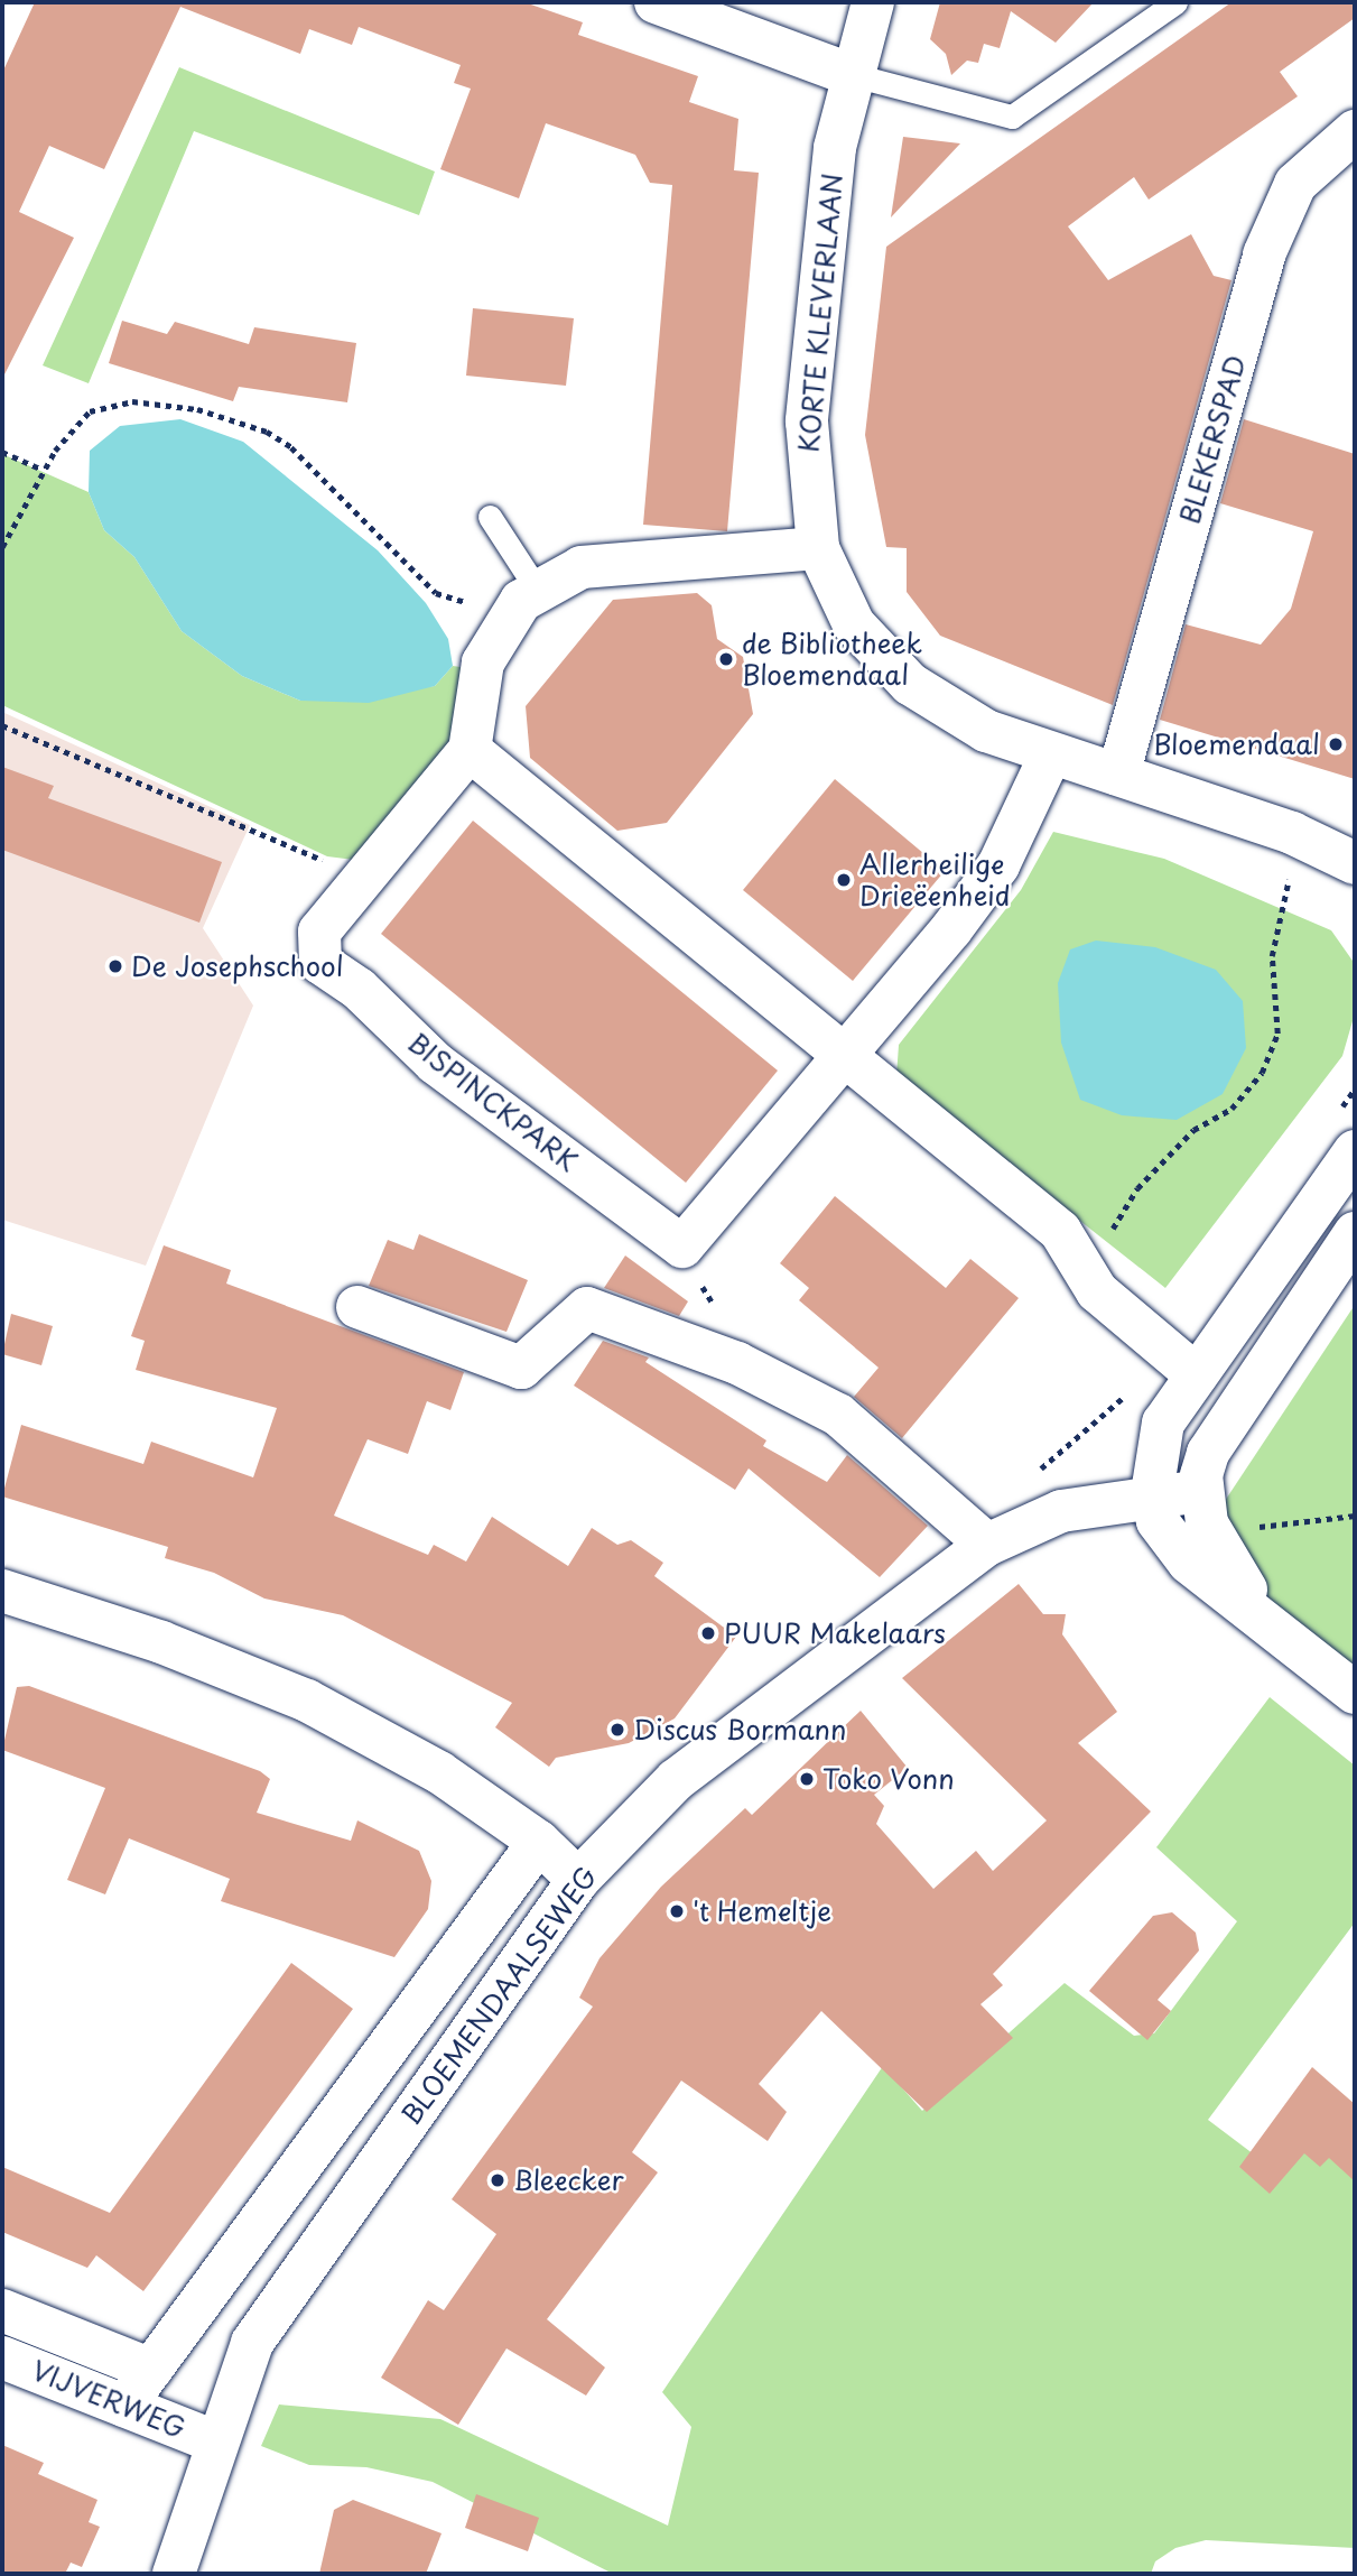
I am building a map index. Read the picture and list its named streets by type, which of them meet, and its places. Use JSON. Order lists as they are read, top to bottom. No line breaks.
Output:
{"streets":{"street":["KORTE KLEVERLAAN","BLEKERSPAD","BISPINCKPARK","BLOEMENDAALSEWEG","VIJVERWEG"]},"crossings":[["KORTE KLEVERLAAN","BLEKERSPAD"],["KORTE KLEVERLAAN","BISPINCKPARK"],["BLOEMENDAALSEWEG","VIJVERWEG"]],"places":["de Bibliotheek Bloemendaal","Bloemendaal","Allerheilige Drieëenheid","De Josephschool","PUUR Makelaars","Discus Bormann","Toko Vonn","'t Hemeltje","Bleecker"]}
